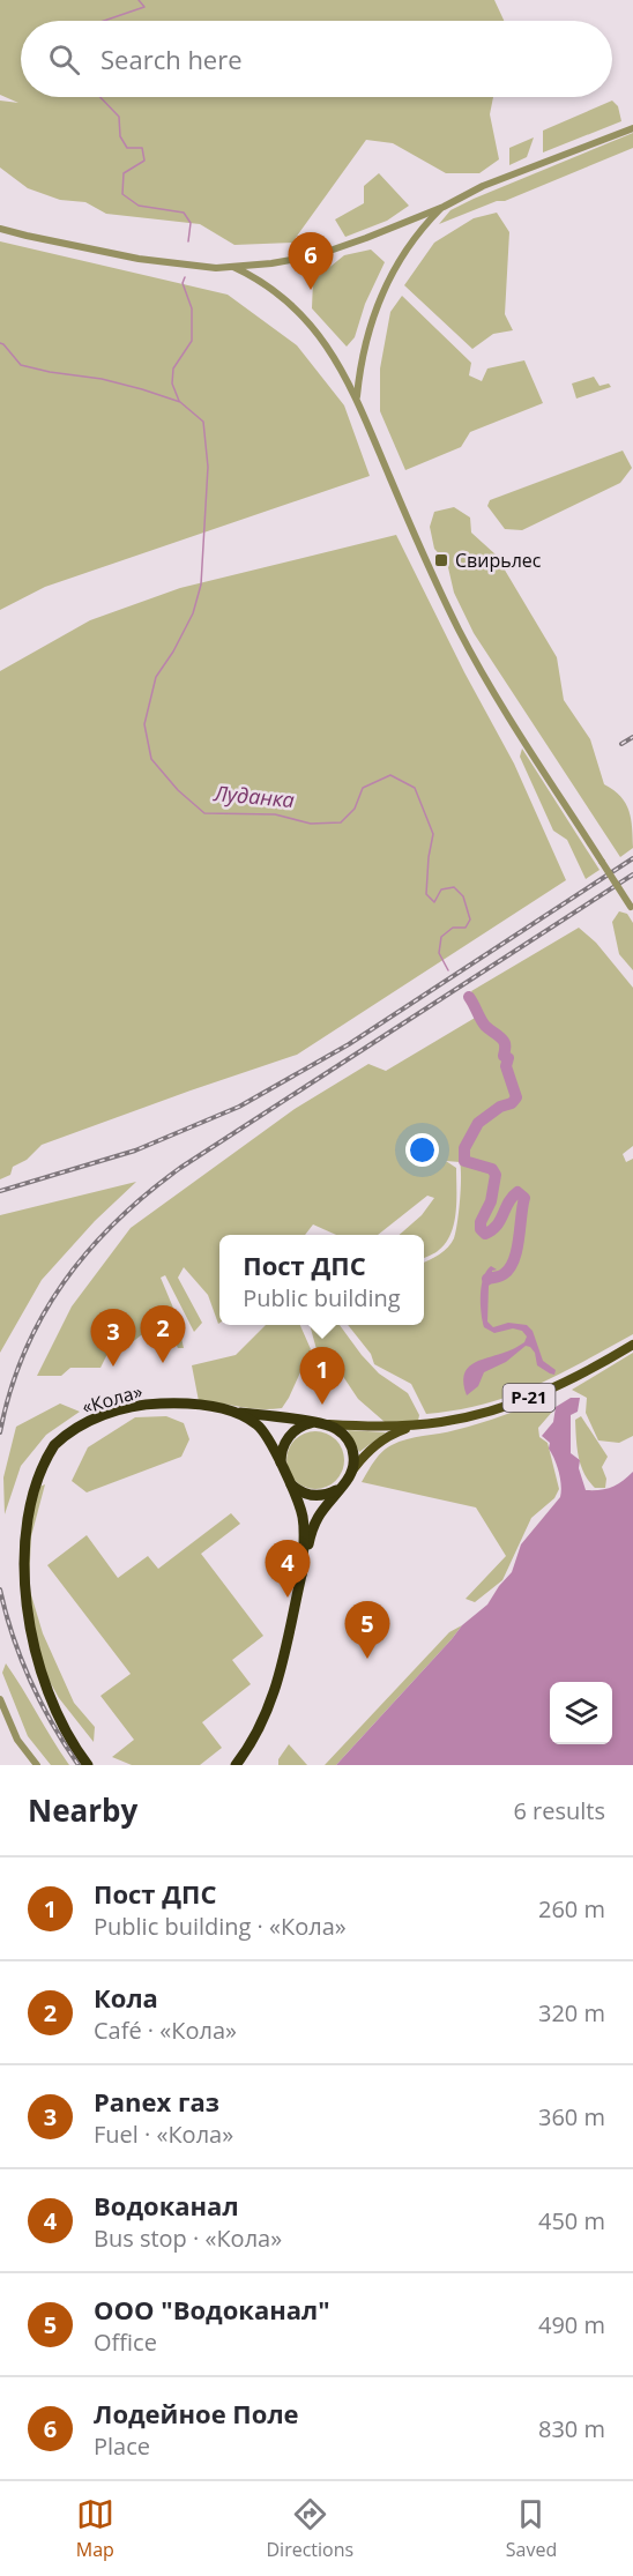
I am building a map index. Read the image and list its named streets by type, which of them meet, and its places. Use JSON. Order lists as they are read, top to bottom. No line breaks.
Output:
{"streets":{"highway":["Р-21","«Кола»"]},"crossings":[["Р-21","«Кола»"]],"water":["Луданка"],"places":{"transit":["Свирьлес"]},"page":{"search":"Search here","pins":["6","2","3","1","4","5"],"popup":["Пост ДПС","Public building"],"heading":["Nearby","6 results"],"list":[{"mark":"1","name":"Пост ДПС","note":"Public building · «Кола»","value":"260 m"},{"mark":"2","name":"Кола","note":"Café · «Кола»","value":"320 m"},{"mark":"3","name":"Panex газ","note":"Fuel · «Кола»","value":"360 m"},{"mark":"4","name":"Водоканал","note":"Bus stop · «Кола»","value":"450 m"},{"mark":"5","name":"ООО \"Водоканал\"","note":"Office","value":"490 m"},{"mark":"6","name":"Лодейное Поле","note":"Place","value":"830 m"}],"nav":["Map","Directions","Saved"]}}
